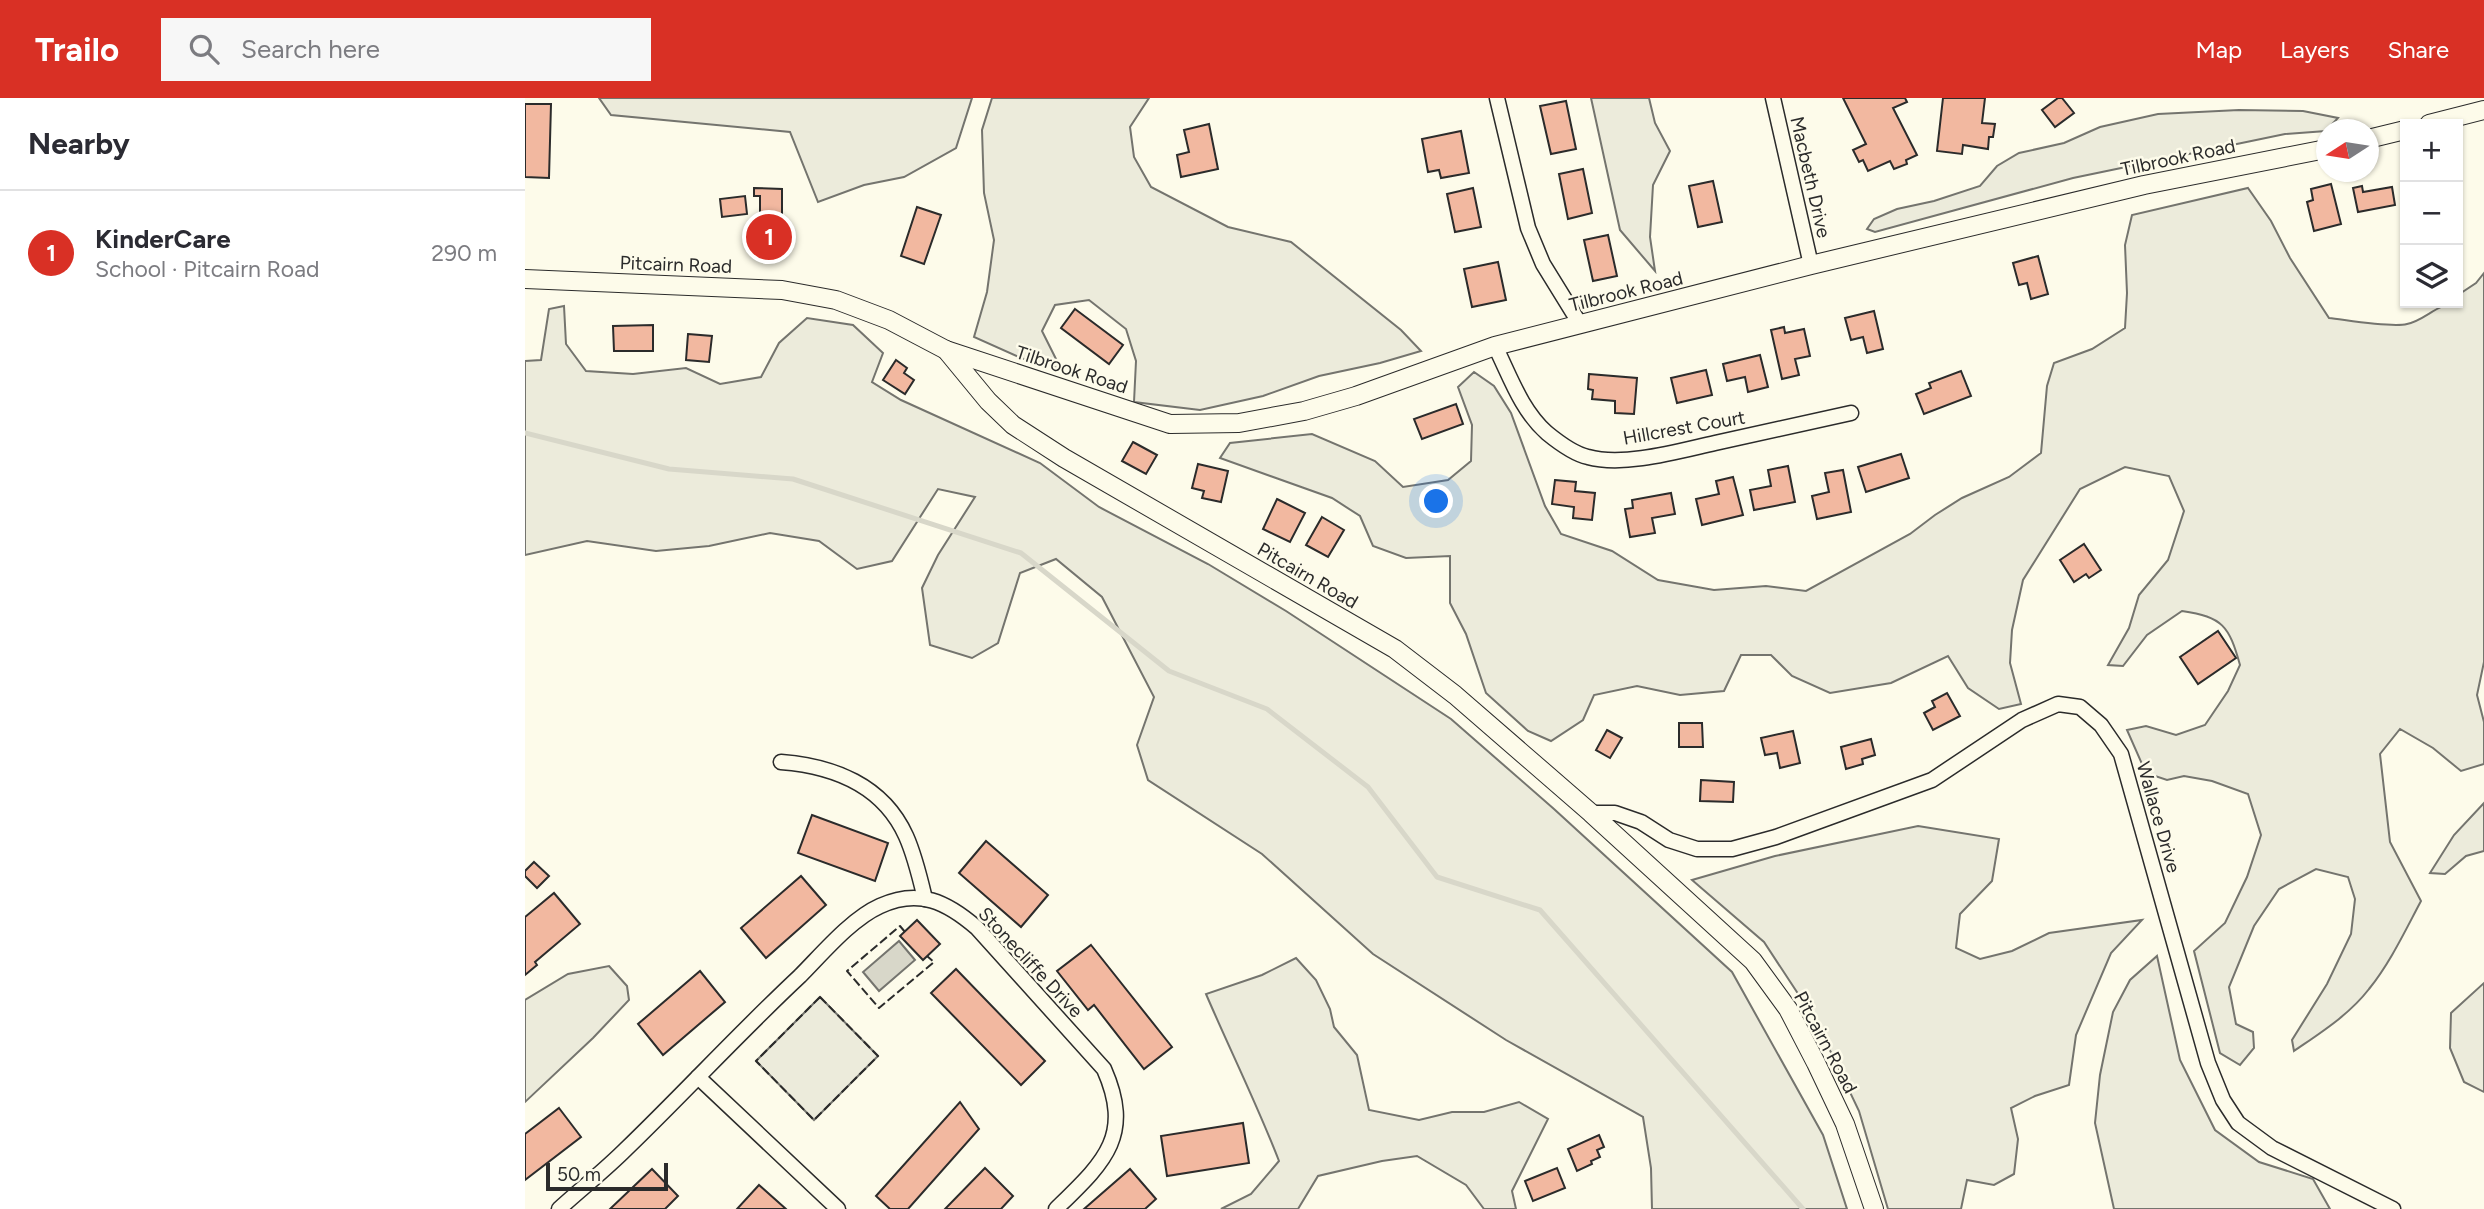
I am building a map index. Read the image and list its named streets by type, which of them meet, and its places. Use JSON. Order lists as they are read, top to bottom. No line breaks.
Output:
{"streets":{"street":["Tilbrook Road","Macbeth Drive","Pitcairn Road","Hillcrest Court","Wallace Drive","Stonecliffe Drive"]},"crossings":[["Tilbrook Road","Macbeth Drive"],["Tilbrook Road","Pitcairn Road"],["Tilbrook Road","Hillcrest Court"],["Pitcairn Road","Wallace Drive"]],"scale_bar":"50 m","north":"left","page":{"header":"Trailo","search":"Search here","nav":["Map","Layers","Share"],"heading":"Nearby","map_buttons":["+","−"],"list":[{"mark":"1","name":"KinderCare","note":"School · Pitcairn Road","value":"290 m"}],"pins":"1","scale":"50 m"}}
